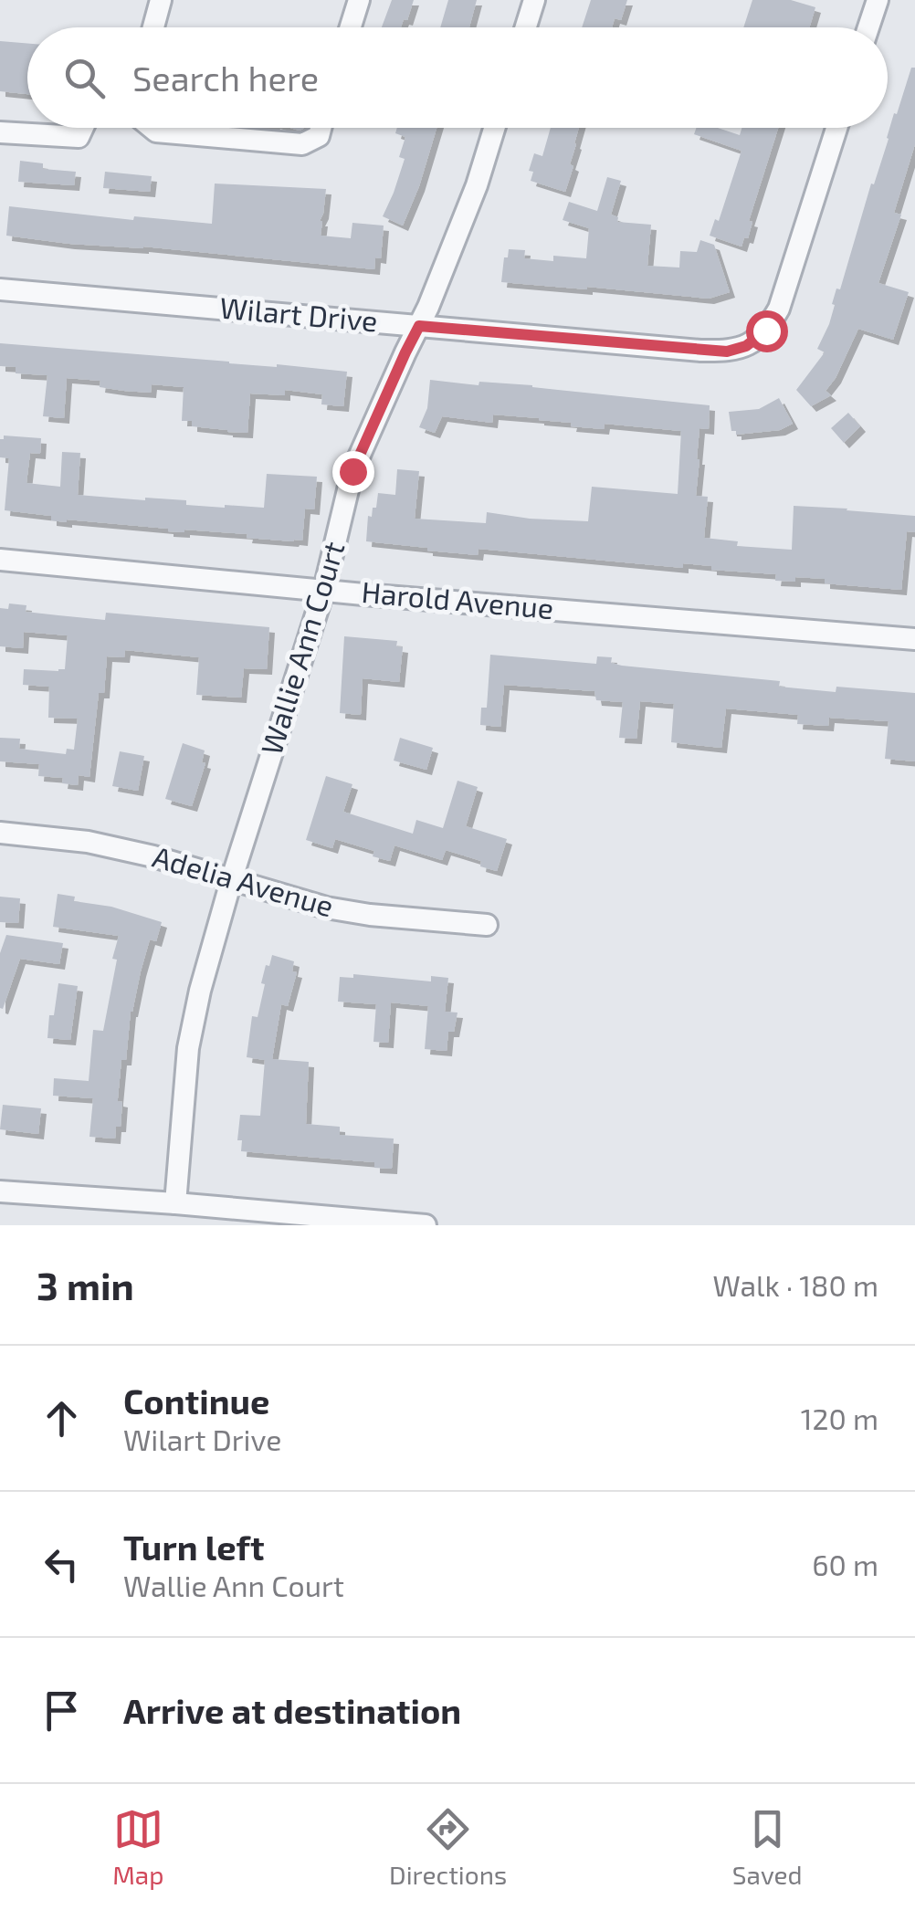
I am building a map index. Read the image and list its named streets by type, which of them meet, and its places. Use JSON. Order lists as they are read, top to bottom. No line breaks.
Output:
{"streets":{"street":["Wilart Drive","Harold Avenue","Wallie Ann Court","Adelia Avenue"]},"crossings":[["Wilart Drive","Wallie Ann Court"],["Harold Avenue","Wallie Ann Court"],["Wallie Ann Court","Adelia Avenue"]],"page":{"search":"Search here","heading":["3 min","Walk · 180 m"],"list":[["Continue","Wilart Drive","120 m"],["Turn left","Wallie Ann Court","60 m"],"Arrive at destination"],"nav":["Map","Directions","Saved"]}}
